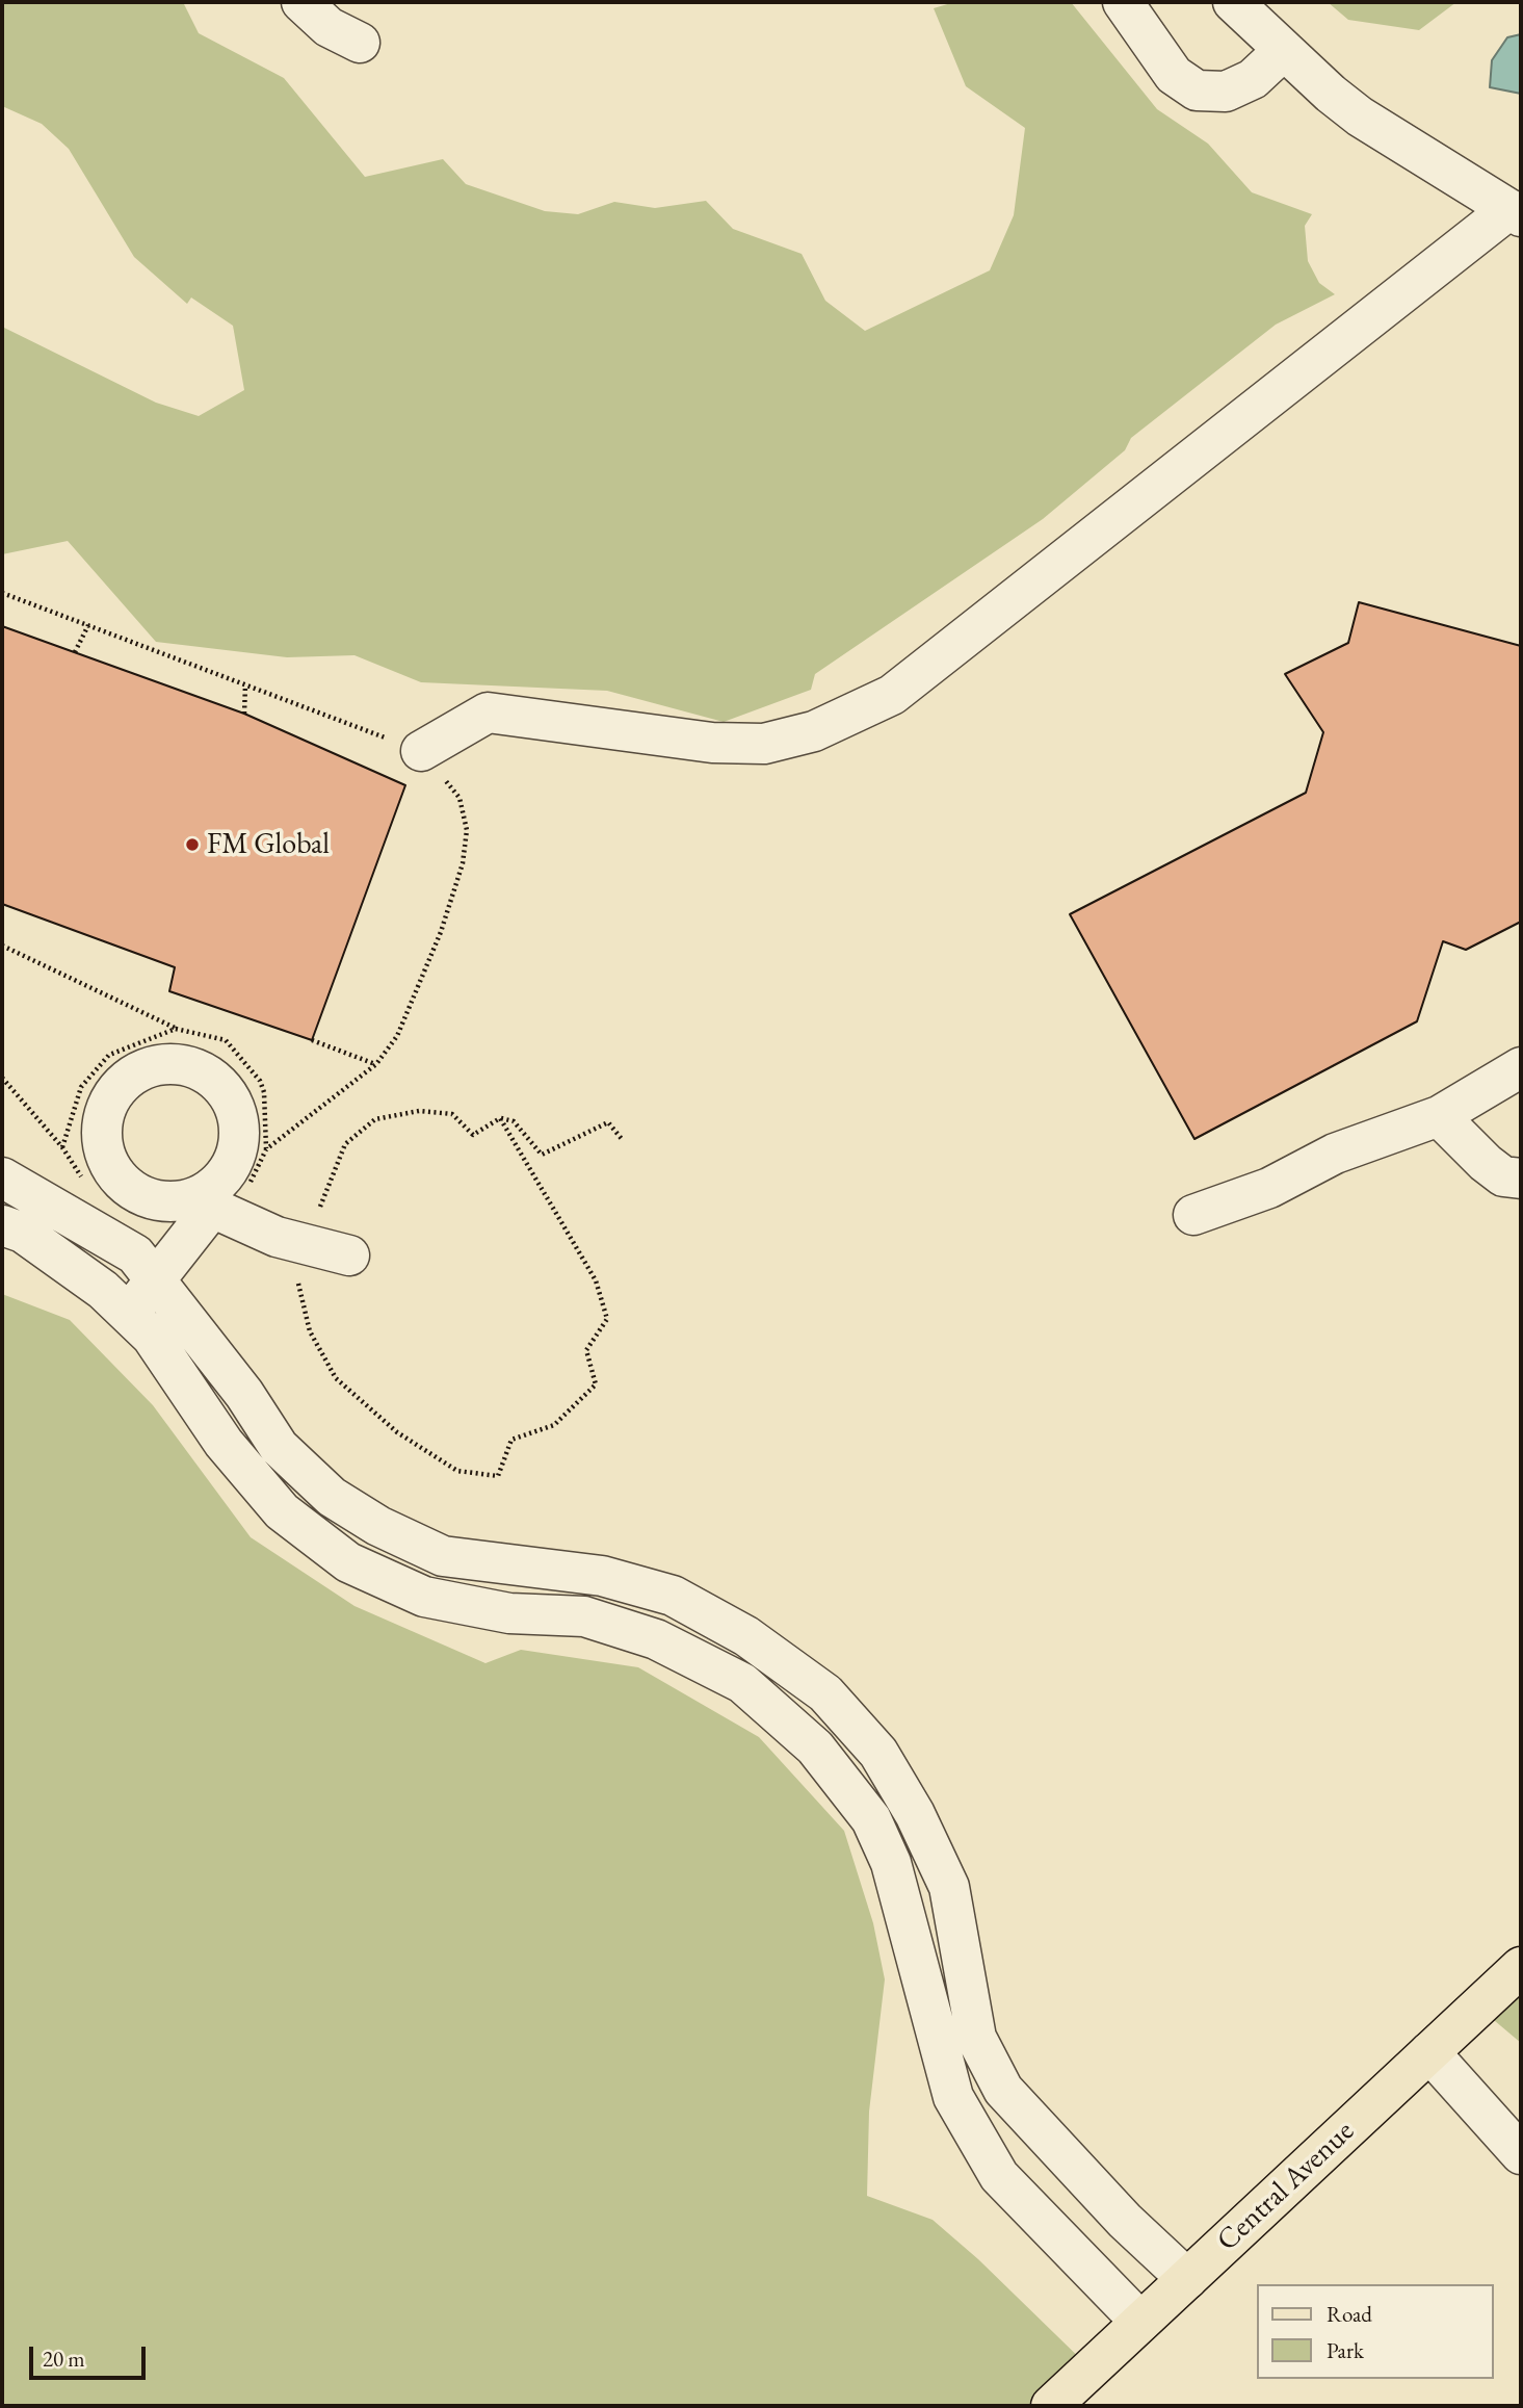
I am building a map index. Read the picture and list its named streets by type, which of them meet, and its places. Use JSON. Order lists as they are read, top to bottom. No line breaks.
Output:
{"streets":{"main road":["Central Avenue"]},"places":["FM Global"],"legend":["Road","Park"],"scale_bar":"20 m"}
